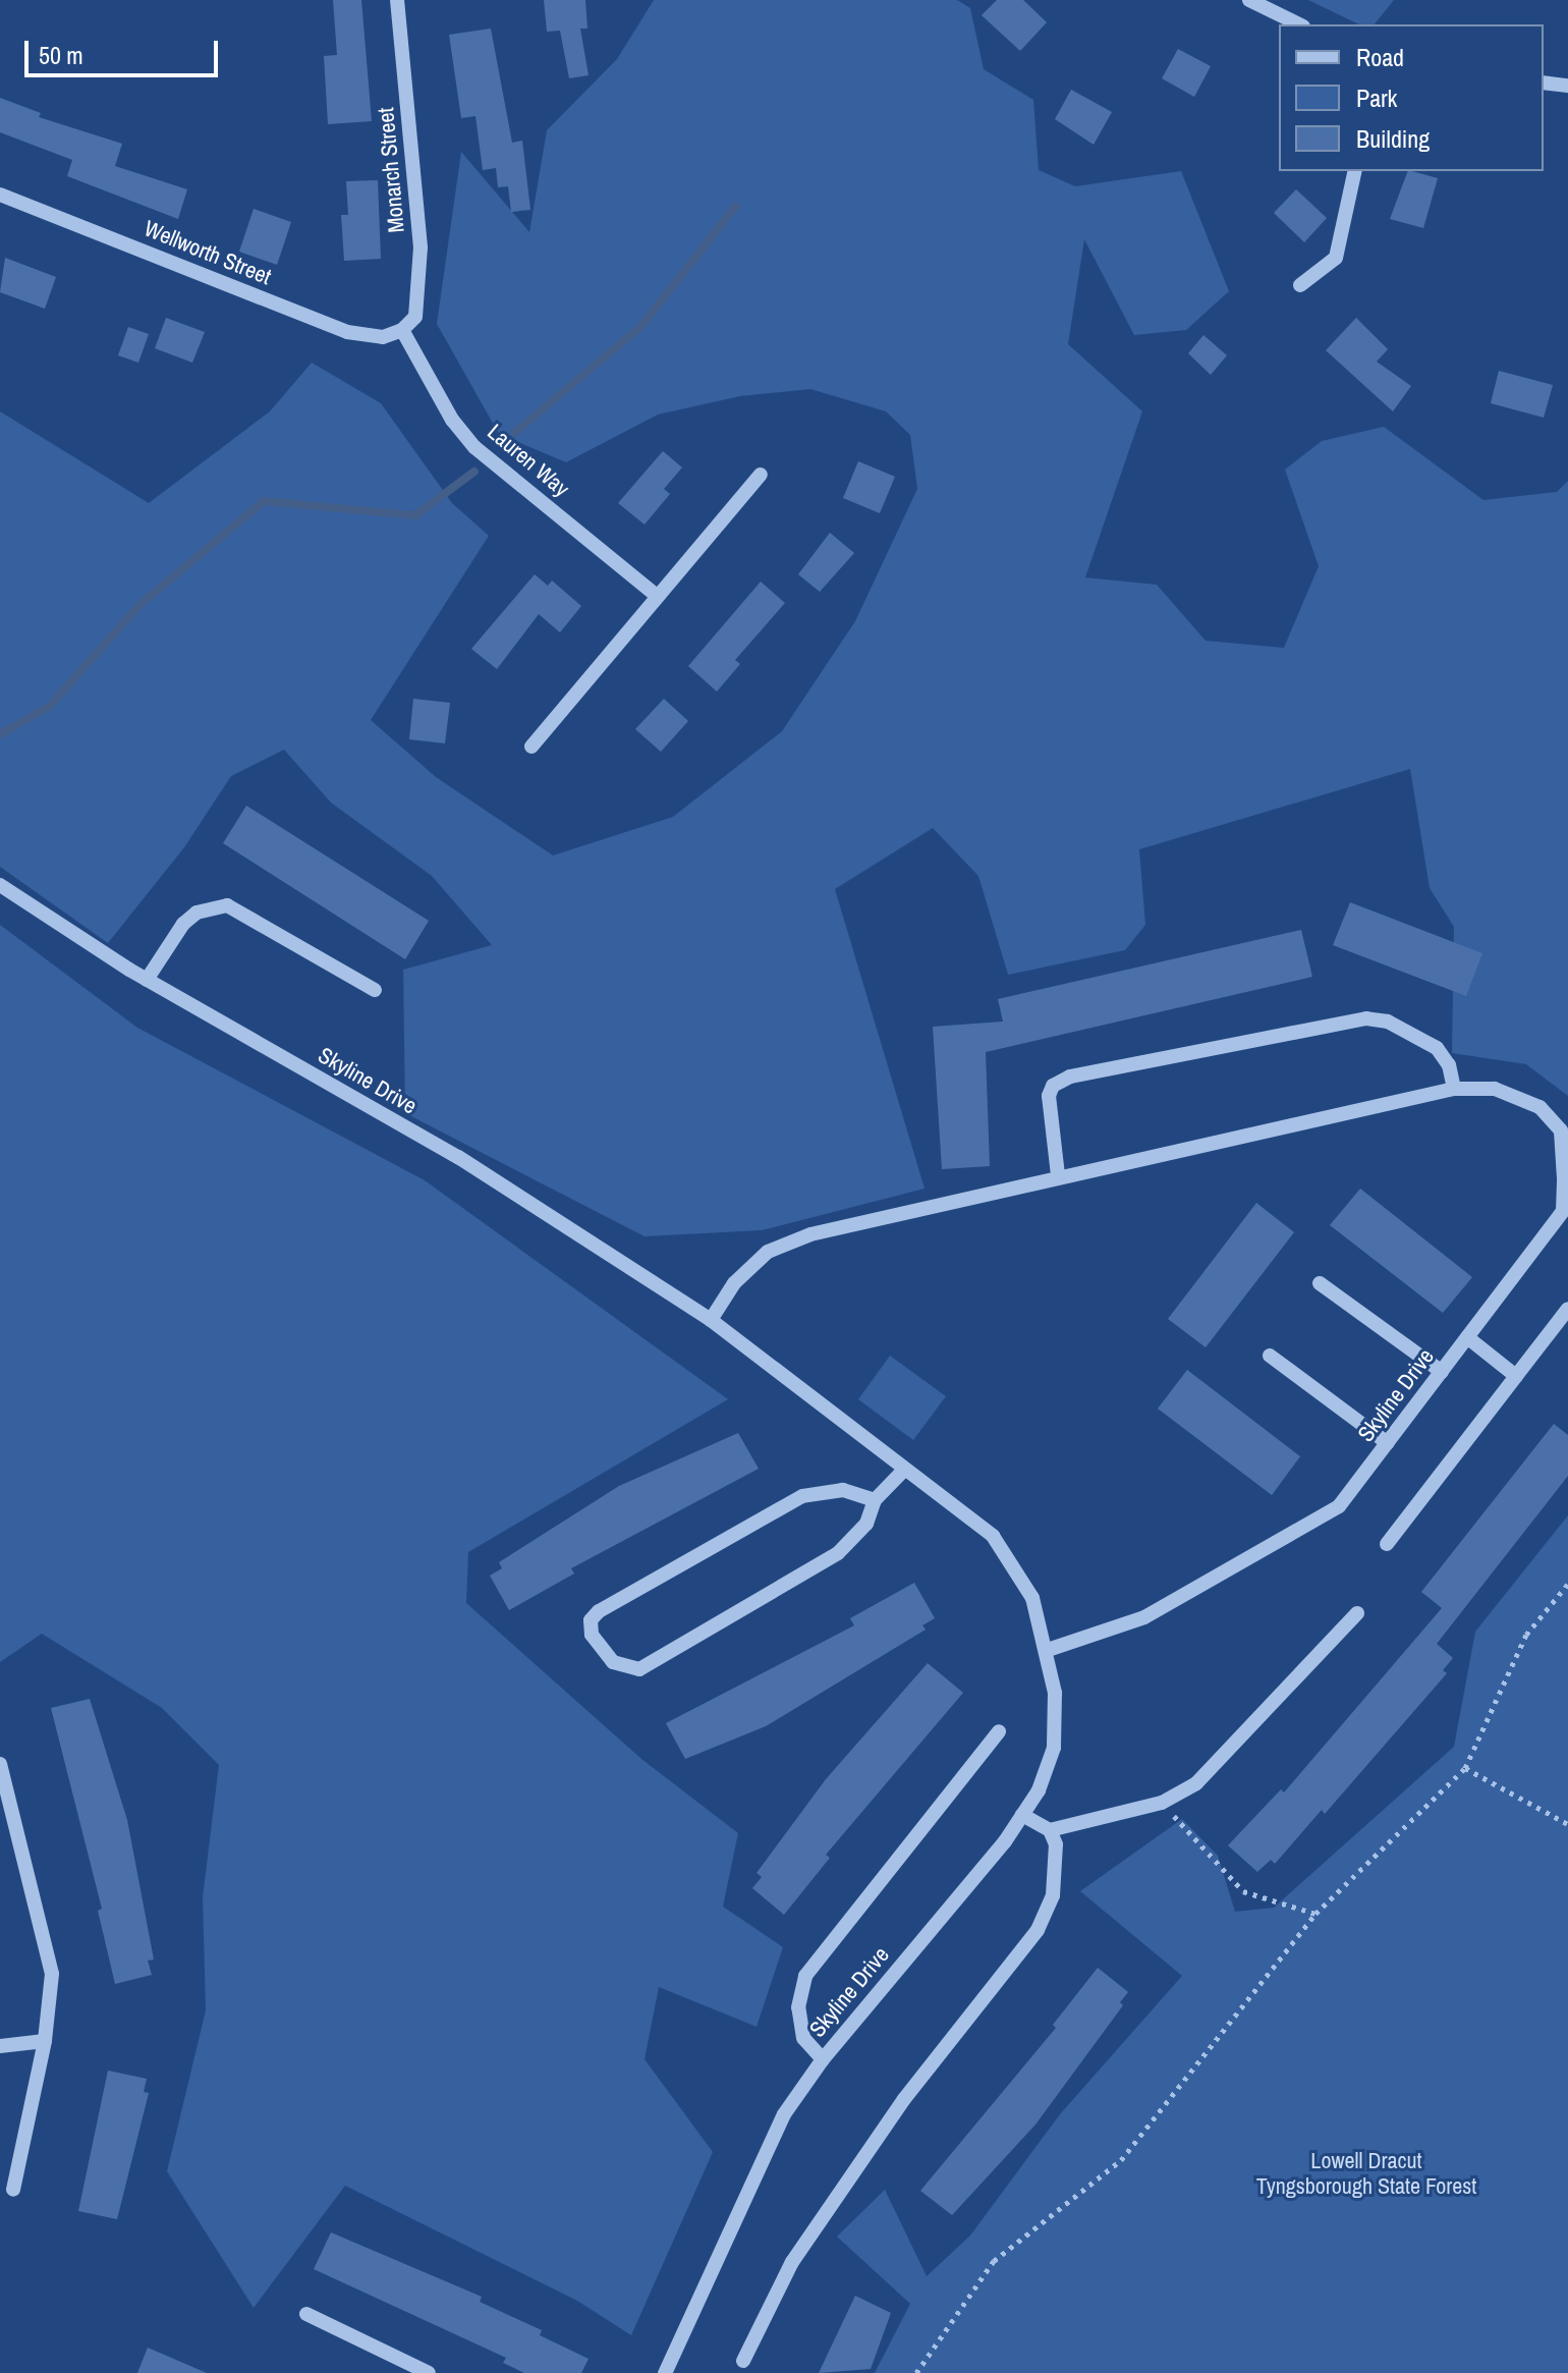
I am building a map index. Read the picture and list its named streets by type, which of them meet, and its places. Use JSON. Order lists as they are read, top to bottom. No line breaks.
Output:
{"streets":{"street":["Monarch Street","Wellworth Street","Lauren Way","Skyline Drive"]},"crossings":[["Monarch Street","Wellworth Street"],["Monarch Street","Lauren Way"],["Wellworth Street","Lauren Way"]],"parks":["Lowell Dracut Tyngsborough State Forest"],"legend":["Road","Park","Building"],"scale_bar":"50 m"}
